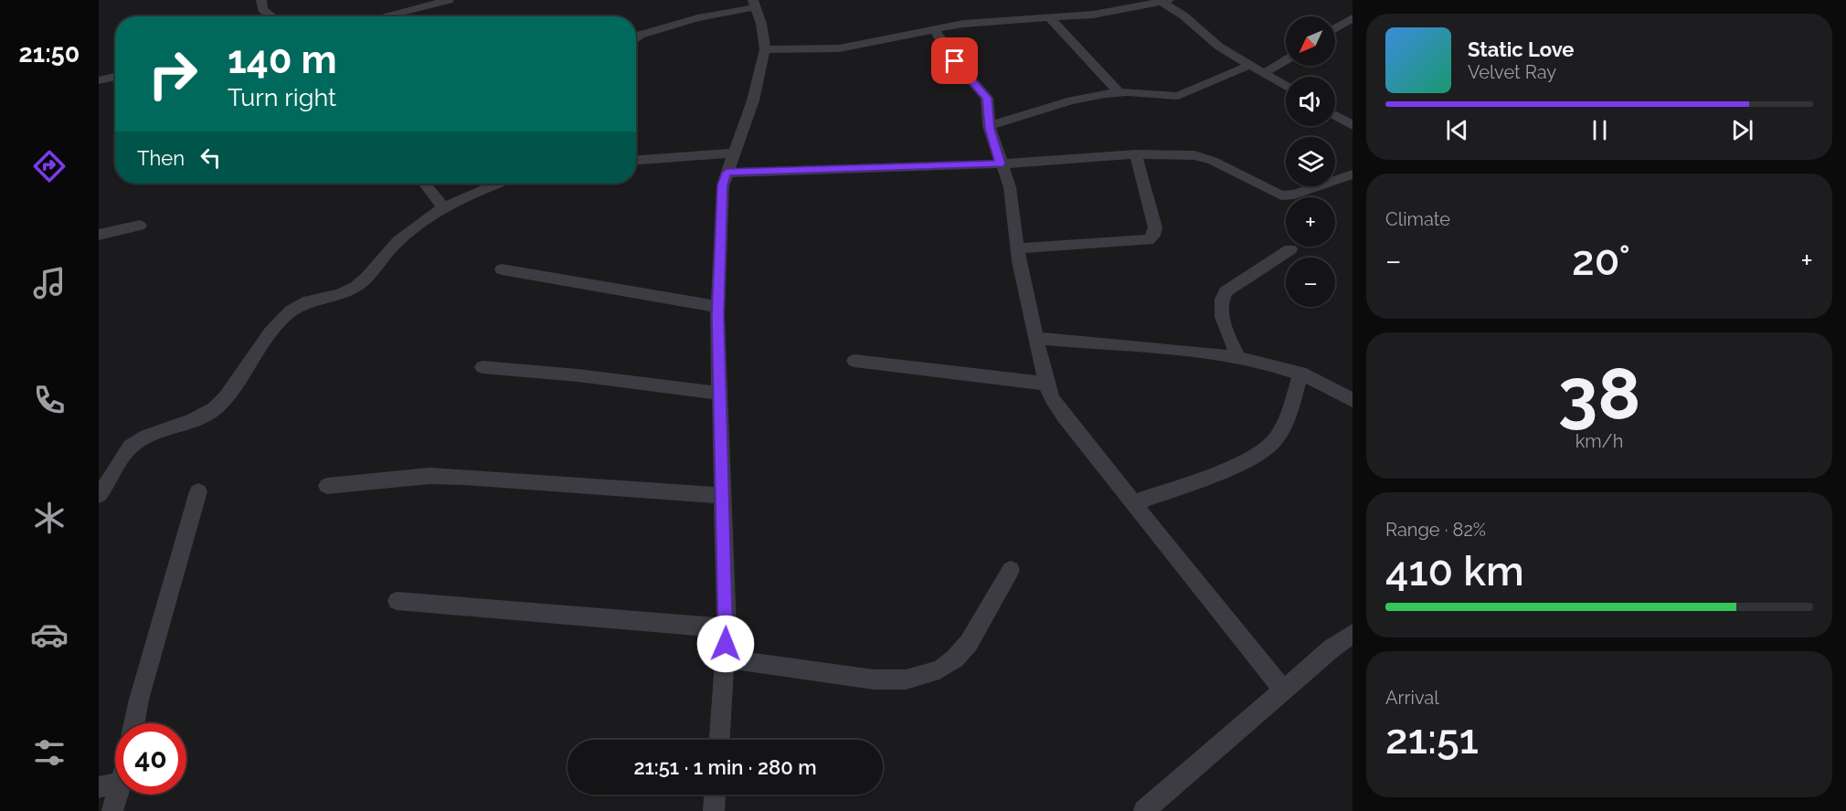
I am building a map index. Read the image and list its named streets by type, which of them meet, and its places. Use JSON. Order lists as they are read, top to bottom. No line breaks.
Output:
{"north":"bottom left","page":{"tabs":"21:50","map_buttons":["+","−"],"turn":["140 m","Turn right"],"song":["Static Love","Velvet Ray"],"then":"Then","tile":["Climate",["38","km/h"],["Range · 82%","410 km"],["Arrival","21:51"]],"heat":["−","20°","+"],"limit":"40","trip":"21:51 · 1 min · 280 m"}}
